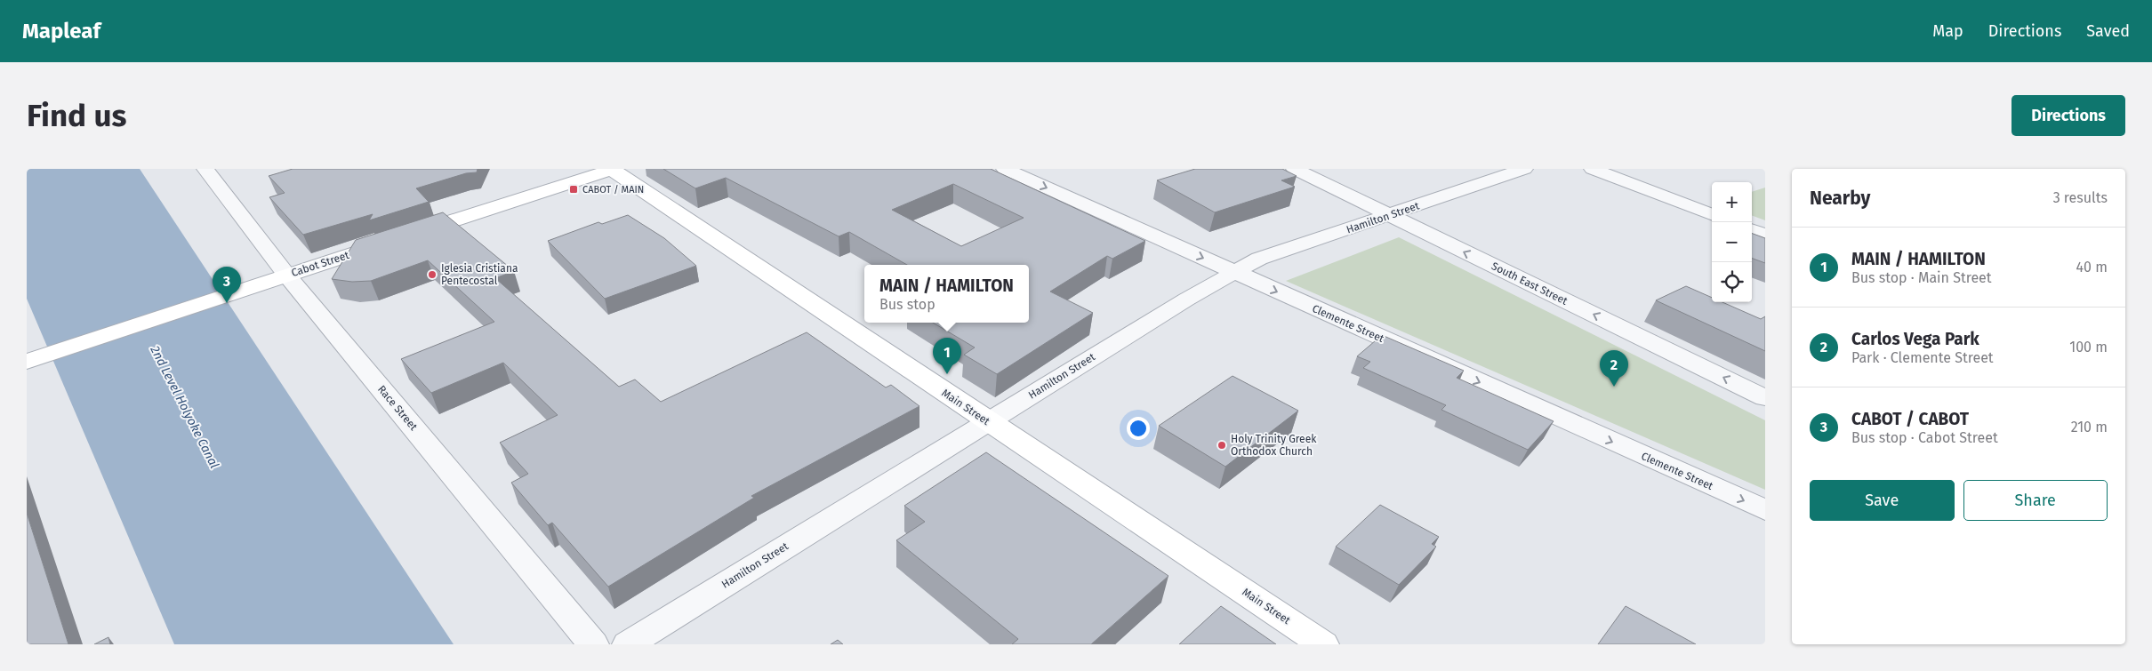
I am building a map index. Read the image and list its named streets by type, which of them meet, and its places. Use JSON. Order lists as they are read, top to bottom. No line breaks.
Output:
{"streets":{"main road":["Cabot Street","Main Street"],"street":["Hamilton Street","South East Street","Clemente Street","Race Street"]},"crossings":[["Hamilton Street","South East Street"],["Hamilton Street","Clemente Street"],["Hamilton Street","Main Street"],["Cabot Street","Main Street"],["Cabot Street","Race Street"]],"one_way":["Clemente Street"],"water":["2nd Level Holyoke Canal"],"places":{"transit":["CABOT / MAIN"],"other":["Iglesia Cristiana Pentecostal","Holy Trinity Greek Orthodox Church"]},"page":{"header":"Mapleaf","nav":["Map","Directions","Saved"],"buttons":["Directions",["Save","Share"]],"title":"Find us","heading":["Nearby","3 results"],"map_buttons":["+","−"],"list":[{"mark":"1","name":"MAIN / HAMILTON","note":"Bus stop · Main Street","value":"40 m"},{"mark":"2","name":"Carlos Vega Park","note":"Park · Clemente Street","value":"100 m"},{"mark":"3","name":"CABOT / CABOT","note":"Bus stop · Cabot Street","value":"210 m"}],"popup":["MAIN / HAMILTON","Bus stop"],"pins":["3","1","2"]}}
